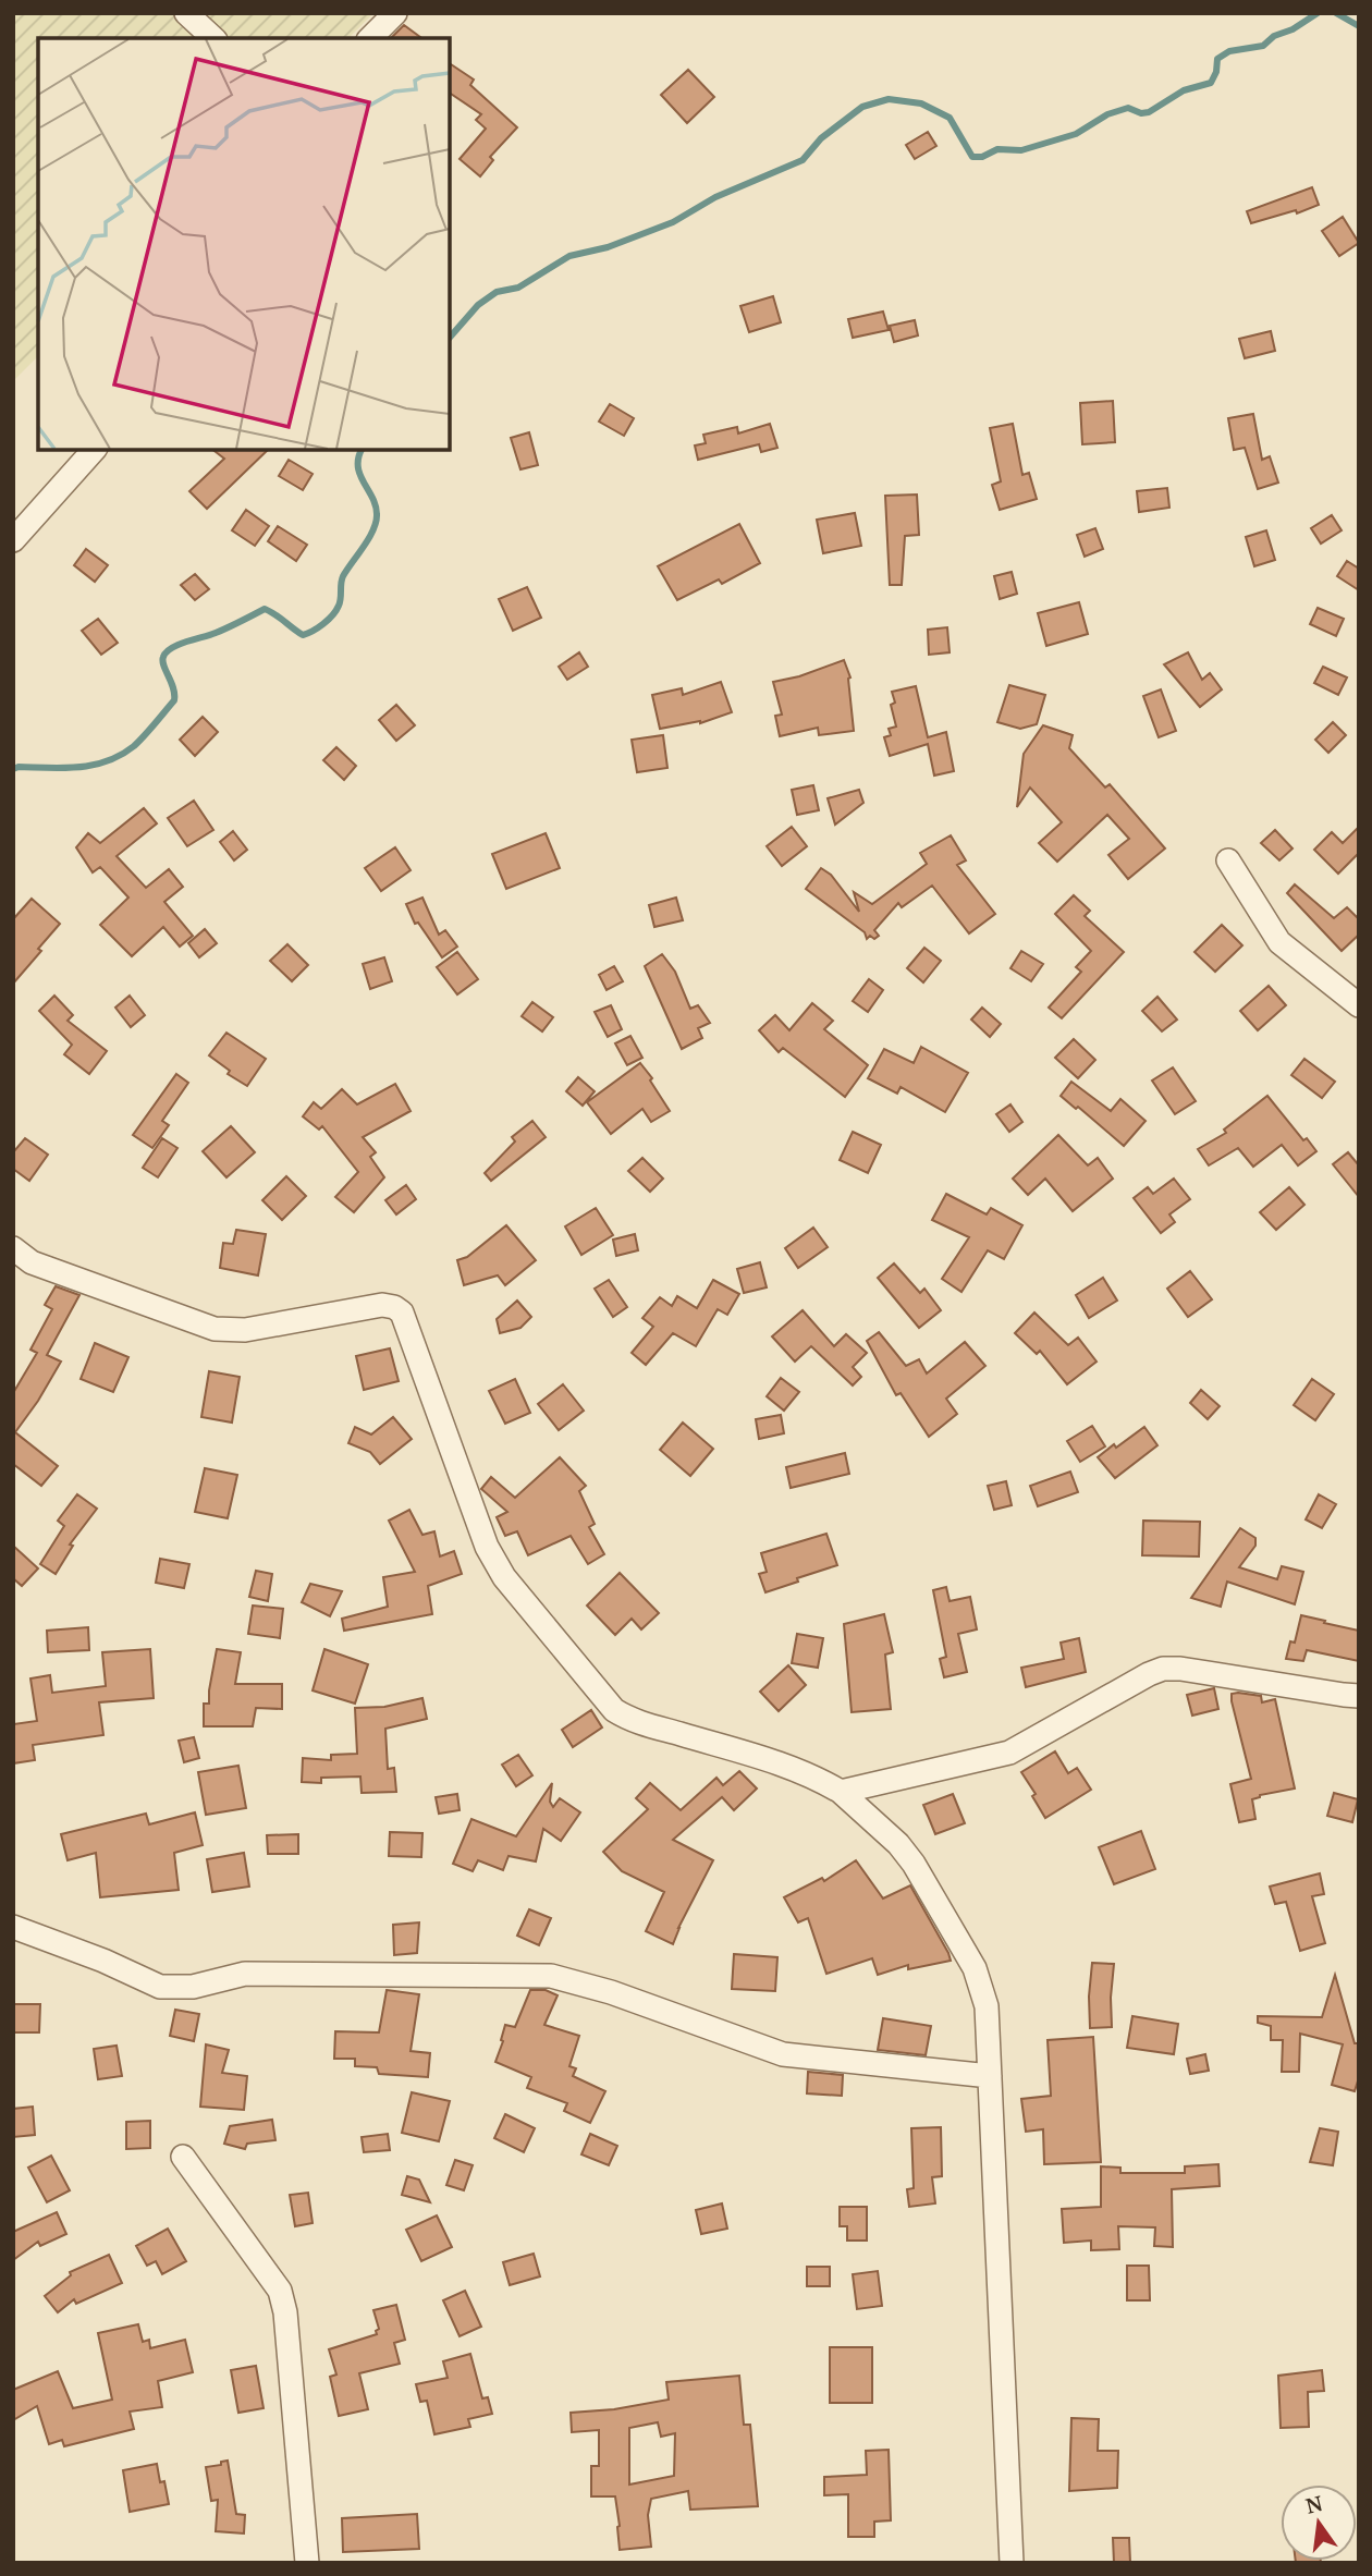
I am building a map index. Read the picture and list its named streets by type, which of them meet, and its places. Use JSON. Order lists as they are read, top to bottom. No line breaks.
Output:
{"north":"top"}
